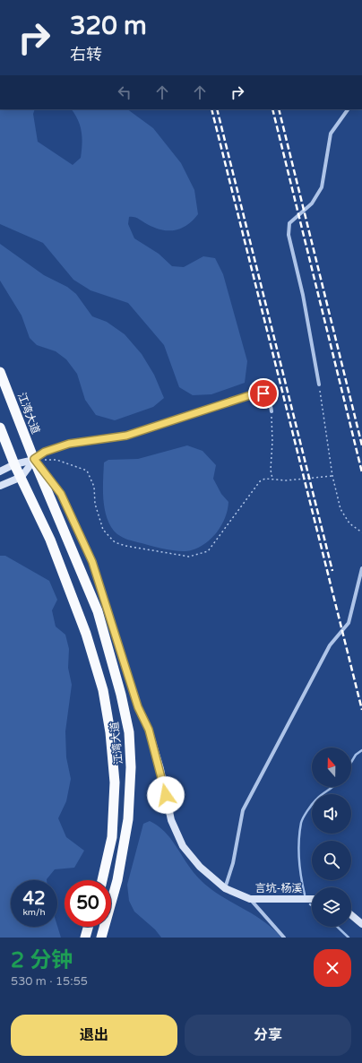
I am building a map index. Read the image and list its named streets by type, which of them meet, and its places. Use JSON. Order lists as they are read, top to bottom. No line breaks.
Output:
{"streets":{"highway":["江湾大道"],"main road":["言坑-杨溪"]},"crossings":[["江湾大道","言坑-杨溪"]],"north":"top","page":{"turn":["320 m","右转"],"speed":"42 km/h","limit":"50","heading":["2 分钟","530 m · 15:55"],"buttons":["退出","分享"]}}
